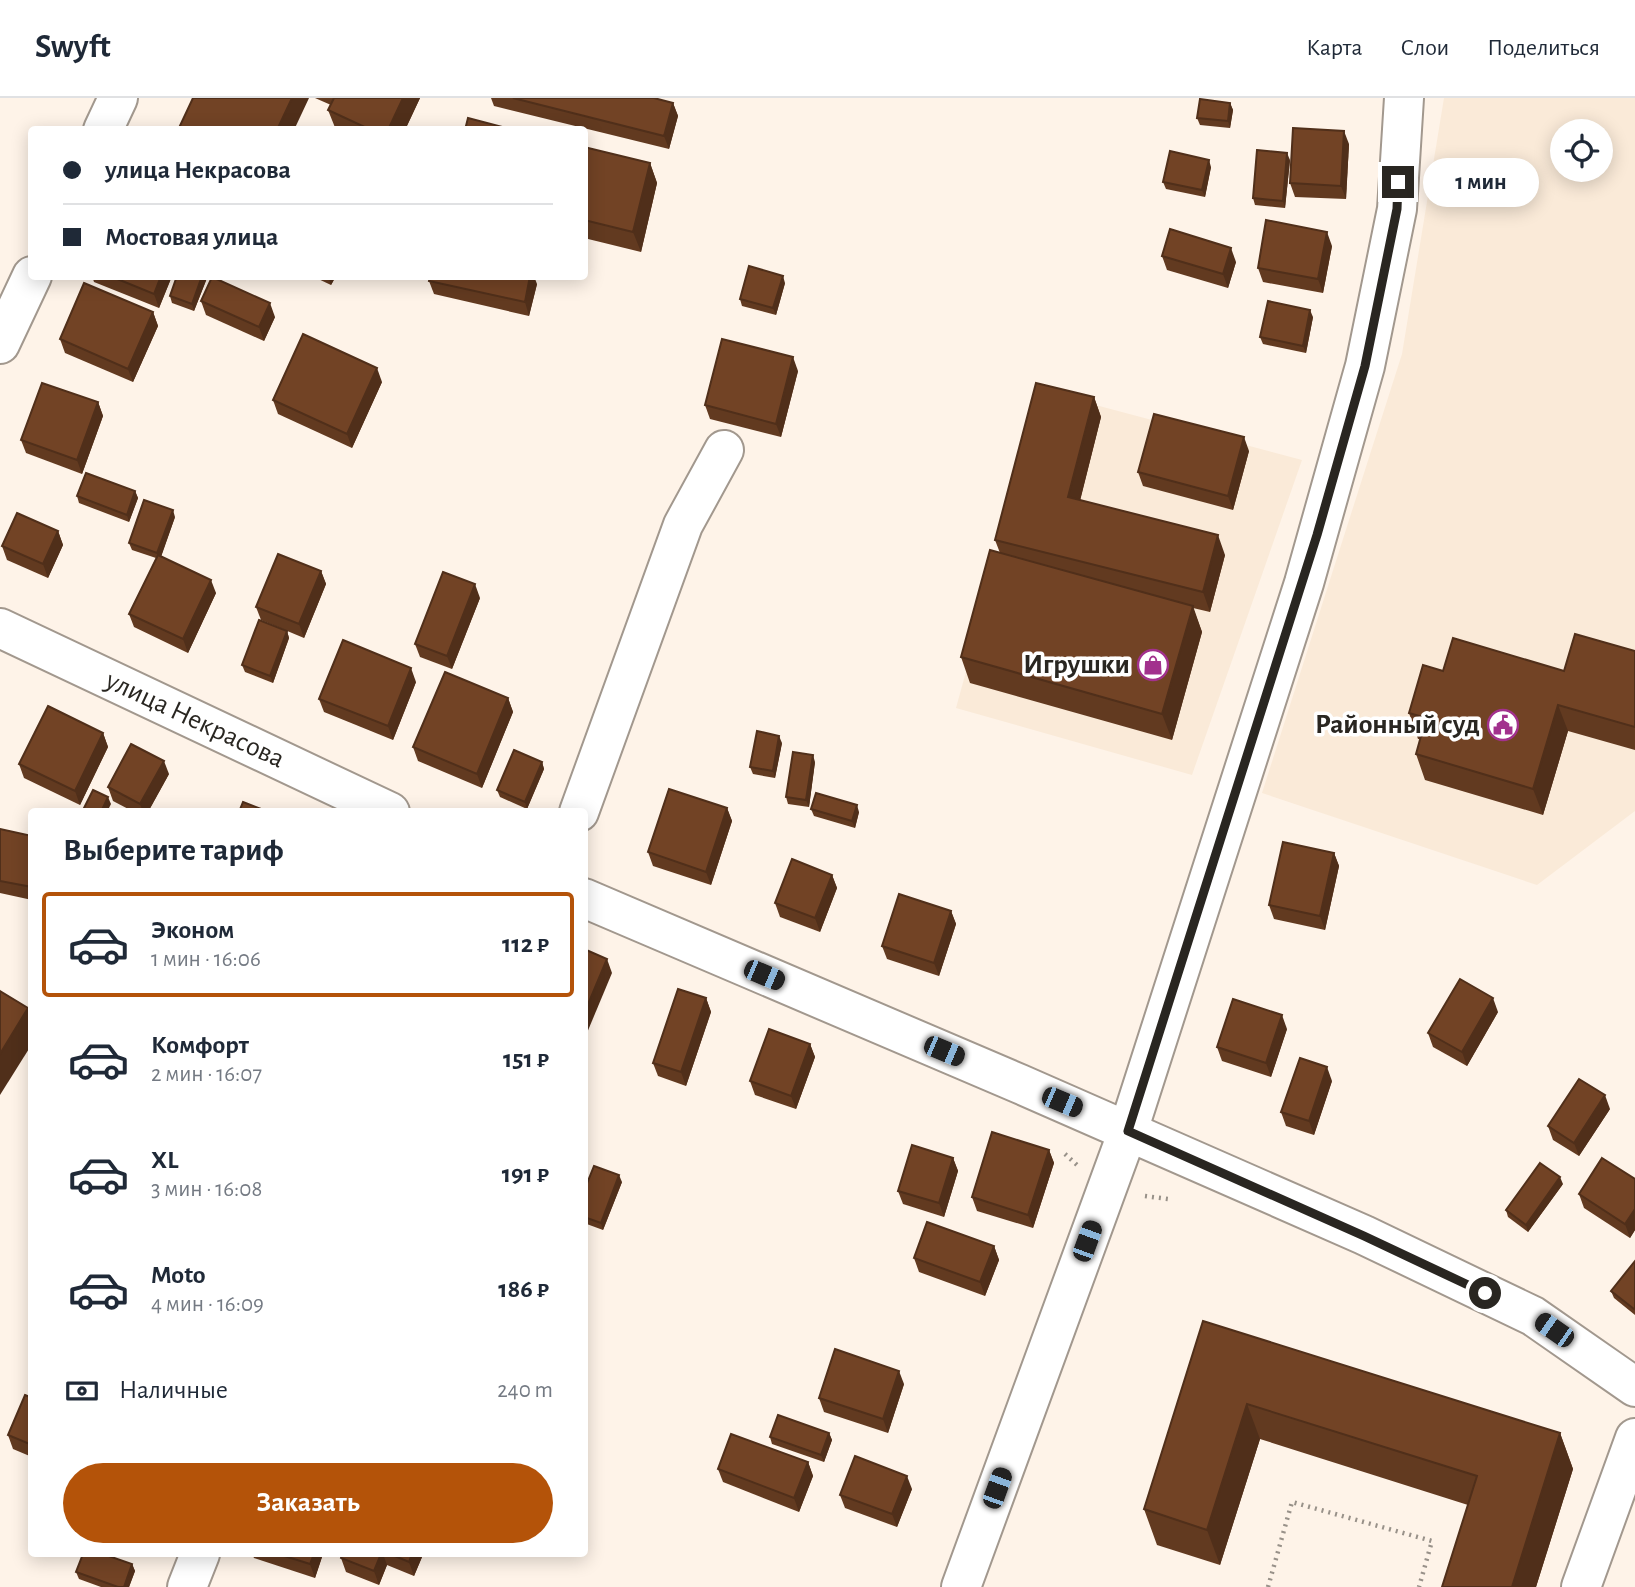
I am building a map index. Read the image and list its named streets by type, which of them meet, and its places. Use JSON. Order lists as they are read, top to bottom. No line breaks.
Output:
{"streets":{"street":["улица Некрасова"]},"places":{"shop":["Игрушки"],"public building":["Районный суд"]},"page":{"header":"Swyft","nav":["Карта","Слои","Поделиться"],"banner":["улица Некрасова","Мостовая улица"],"bubble":"1 мин","heading":"Выберите тариф","list":[{"name":"Эконом","note":"1 мин · 16:06","value":"112 ₽"},{"name":"Комфорт","note":"2 мин · 16:07","value":"151 ₽"},{"name":"XL","note":"3 мин · 16:08","value":"191 ₽"},{"name":"Moto","note":"4 мин · 16:09","value":"186 ₽"}],"pay":["Наличные","240 m"],"buttons":"Заказать"}}
